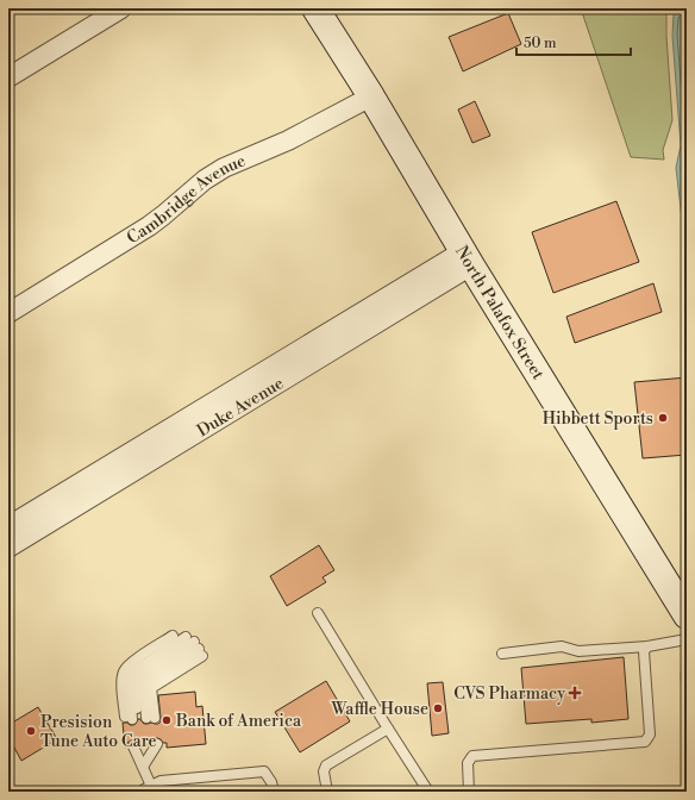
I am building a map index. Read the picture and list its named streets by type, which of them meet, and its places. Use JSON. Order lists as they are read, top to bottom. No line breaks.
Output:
{"streets":{"main road":["North Palafox Street"],"street":["Cambridge Avenue","Duke Avenue"]},"crossings":[["Cambridge Avenue","North Palafox Street"],["North Palafox Street","Duke Avenue"]],"places":{"other":["Hibbett Sports","Waffle House","Bank of America","Presision Tune Auto Care"],"health":["CVS Pharmacy"]},"scale_bar":"50 m"}
